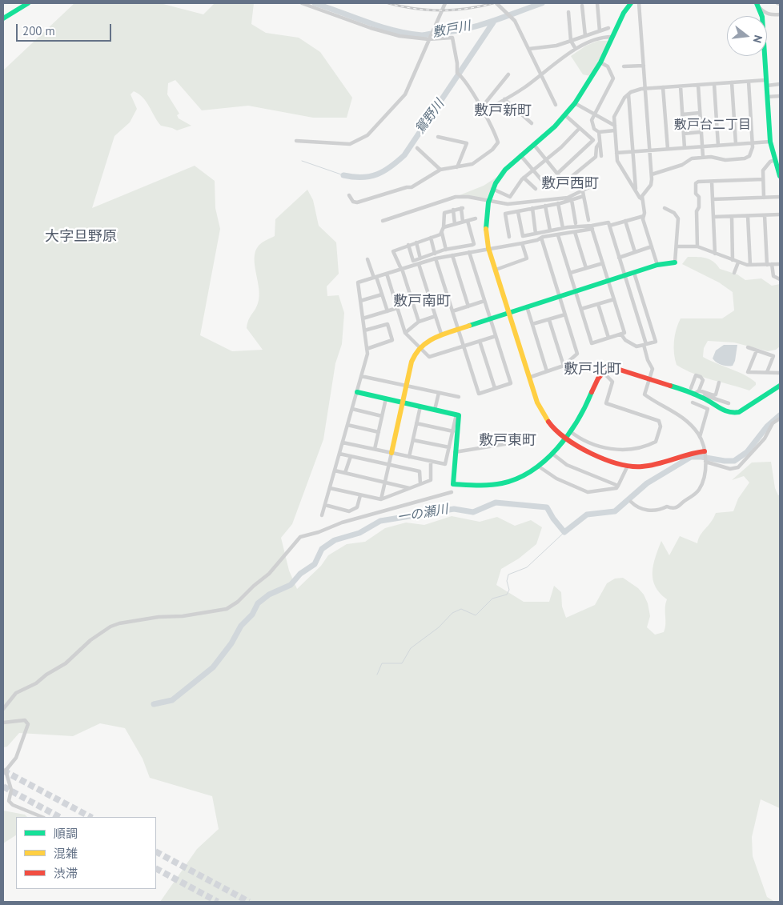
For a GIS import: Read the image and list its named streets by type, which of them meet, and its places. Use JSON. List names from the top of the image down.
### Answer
{
  "districts": [
    "敷戸新町",
    "敷戸台二丁目",
    "敷戸西町",
    "大字旦野原",
    "敷戸南町",
    "敷戸北町",
    "敷戸東町"
  ],
  "water": ["敷戸川", "鴛野川", "一の瀬川"],
  "legend": ["順調", "混雑", "渋滞"],
  "scale_bar": "200 m",
  "north": "right"
}
